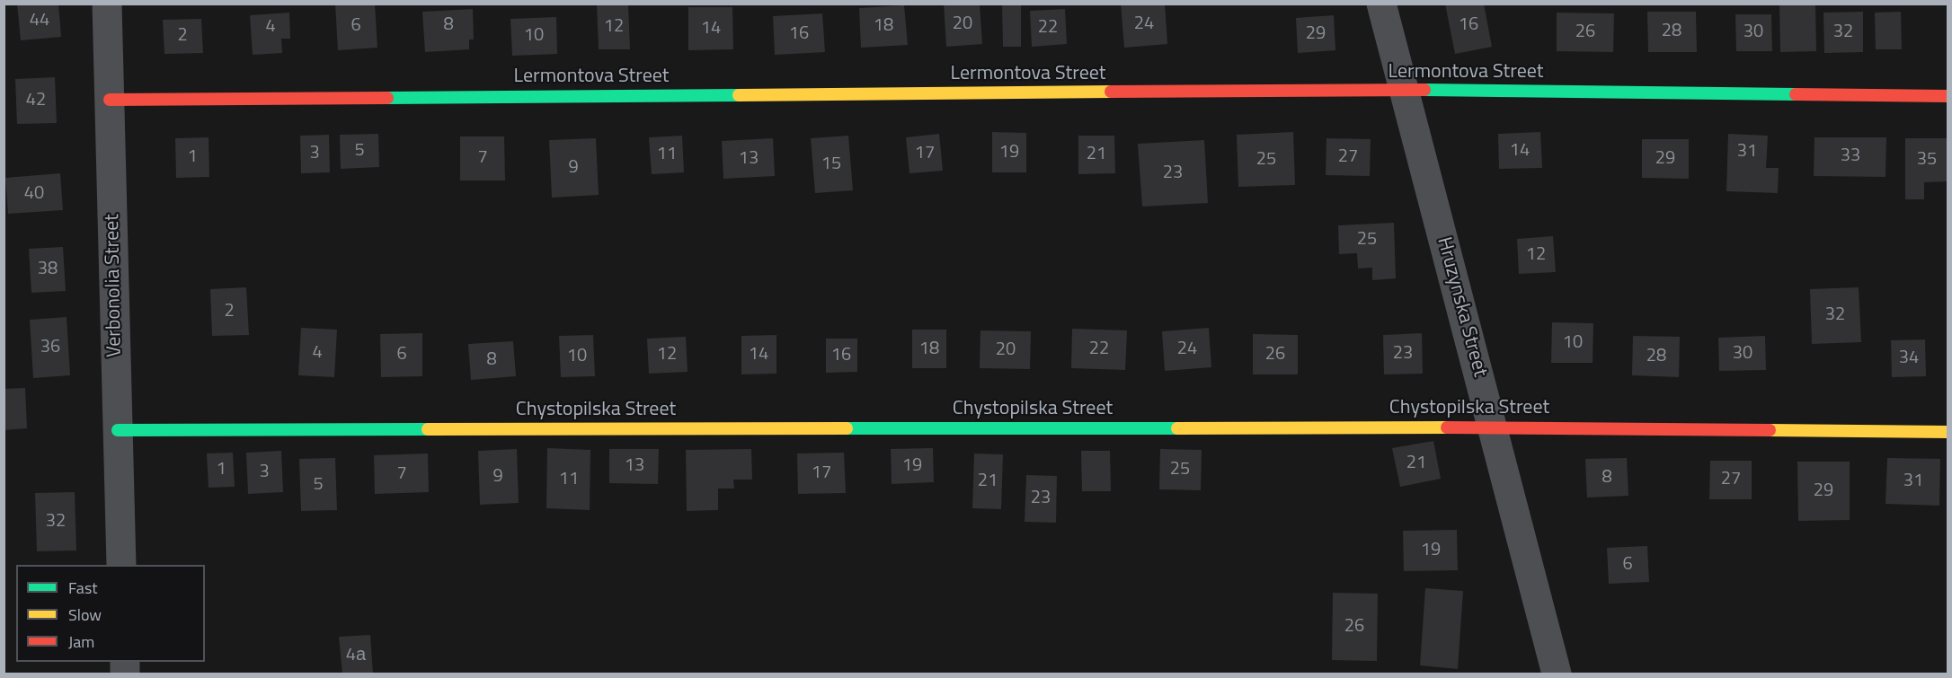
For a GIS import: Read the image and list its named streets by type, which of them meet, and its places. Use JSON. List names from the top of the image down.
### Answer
{
  "streets": {
    "street": [
      "Lermontova Street",
      "Verbonolia Street",
      "Hruzynska Street",
      "Chystopilska Street"
    ]
  },
  "crossings": [
    ["Lermontova Street", "Verbonolia Street"],
    ["Lermontova Street", "Hruzynska Street"],
    ["Verbonolia Street", "Chystopilska Street"],
    ["Hruzynska Street", "Chystopilska Street"]
  ],
  "house_numbers": [
    "44",
    "20",
    "24",
    "8",
    "16",
    "6",
    "18",
    "4",
    "12",
    "22",
    "14",
    "28",
    "26",
    "30",
    "32",
    "16",
    "29",
    "2",
    "10",
    "42",
    "5",
    "14",
    "31",
    "19",
    "3",
    "17",
    "11",
    "21",
    "33",
    "1",
    "27",
    "7",
    "13",
    "29",
    "25",
    "35",
    "15",
    "9",
    "23",
    "40",
    "25",
    "12",
    "38",
    "2",
    "32",
    "10",
    "36",
    "18",
    "22",
    "24",
    "20",
    "4",
    "23",
    "30",
    "6",
    "12",
    "14",
    "26",
    "16",
    "10",
    "28",
    "34",
    "8",
    "21",
    "13",
    "19",
    "1",
    "25",
    "3",
    "17",
    "7",
    "9",
    "8",
    "11",
    "27",
    "21",
    "31",
    "5",
    "29",
    "23",
    "32",
    "19",
    "6",
    "26",
    "4а"
  ],
  "legend": ["Fast", "Slow", "Jam"]
}
